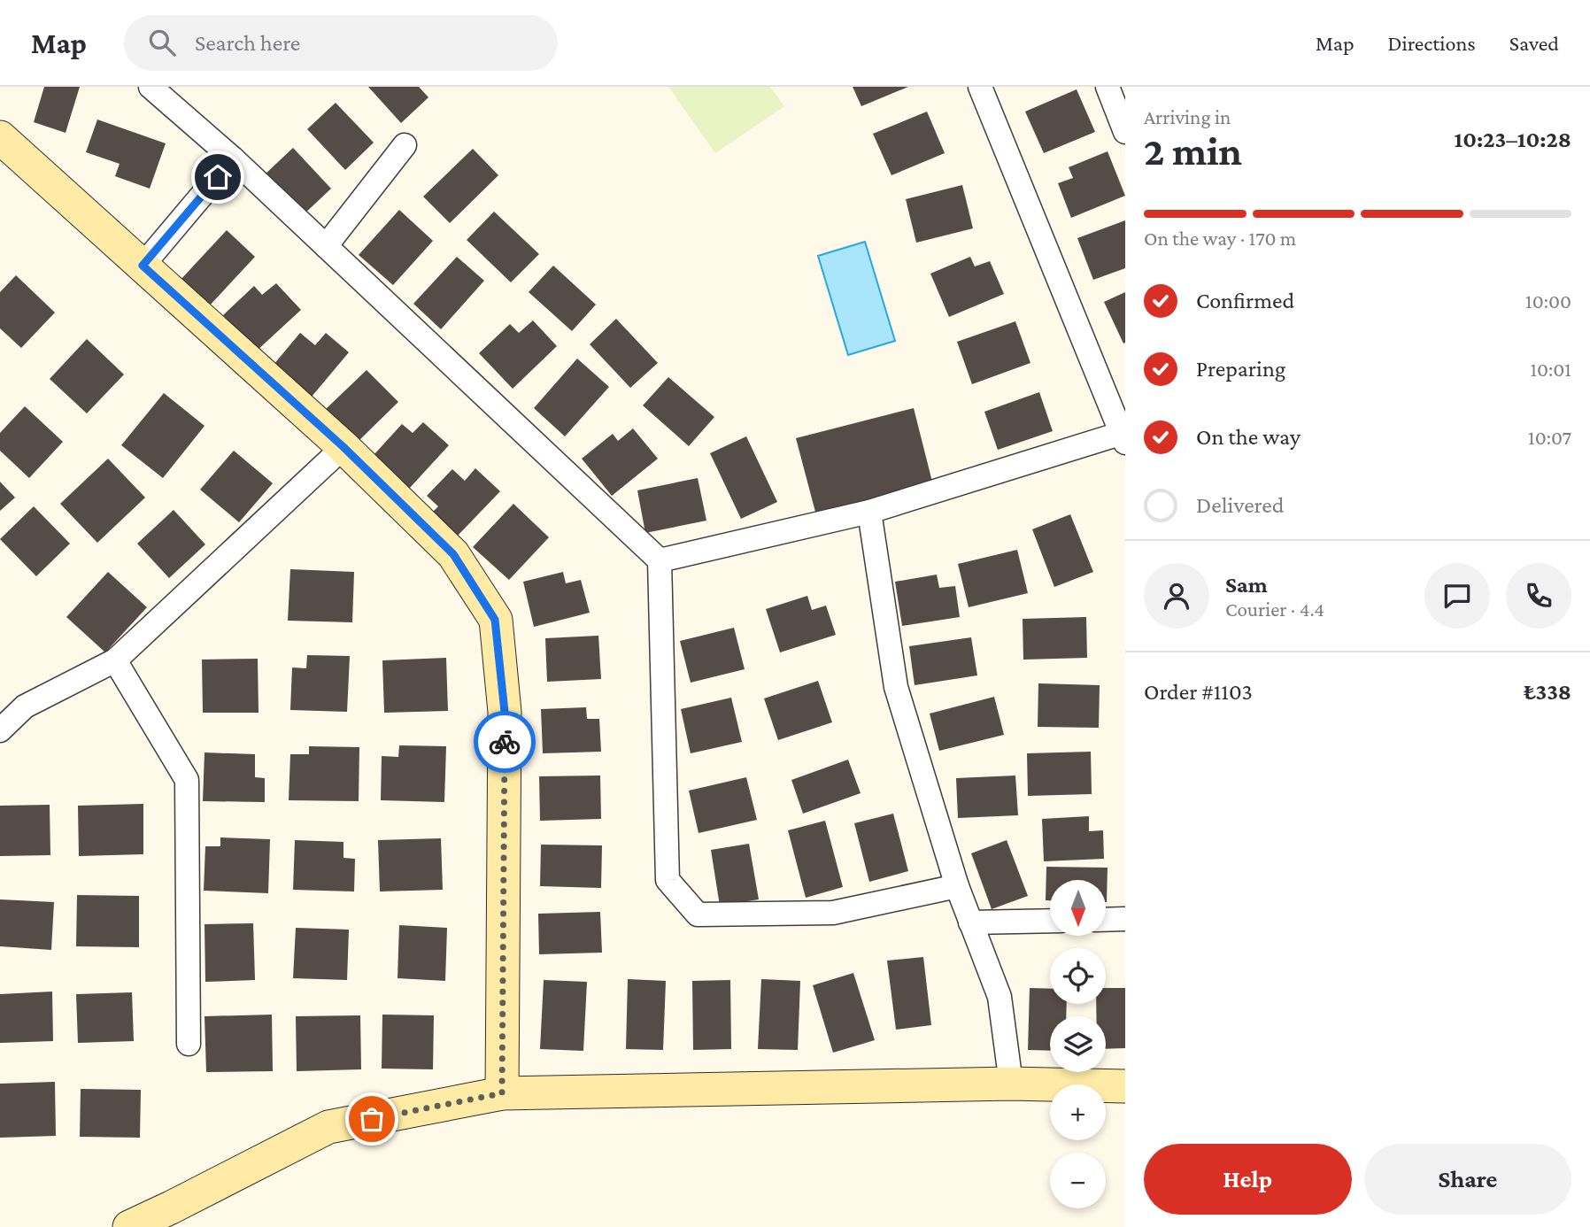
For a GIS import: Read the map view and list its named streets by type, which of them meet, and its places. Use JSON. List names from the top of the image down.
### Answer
{
  "north": "bottom",
  "page": {
    "header": "Map",
    "search": "Search here",
    "nav": ["Map", "Directions", "Saved"],
    "heading": ["2 min", "Arriving in", "10:23–10:28"],
    "panel": [
      "Sam",
      "Courier · 4.4",
      "Order #1103",
      "₺338"
    ],
    "bar": "On the way · 170 m",
    "list": [
      ["Confirmed", "10:00"],
      ["Preparing", "10:01"],
      ["On the way", "10:07"],
      "Delivered"
    ],
    "map_buttons": ["+", "−"],
    "buttons": ["Help", "Share"]
  }
}
